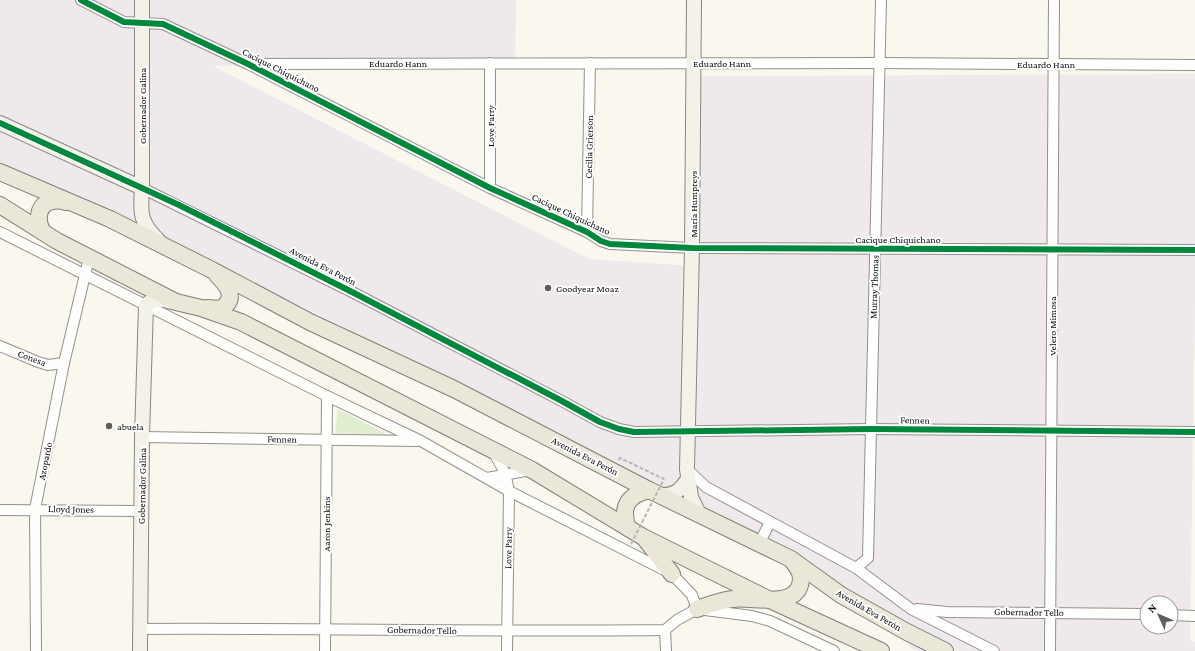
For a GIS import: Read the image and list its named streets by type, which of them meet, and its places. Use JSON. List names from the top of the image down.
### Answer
{
  "streets": {
    "main road": ["Avenida Eva Perón"],
    "street": [
      "Eduardo Hann",
      "Cacique Chiquichano",
      "Gobernador Galina",
      "Love Parry",
      "Cecilia Grierson",
      "María Humpreys",
      "Murray Thomas",
      "Velero Mimosa",
      "Conesa",
      "Fennen",
      "Azopardo",
      "Lloyd Jones",
      "Aaron Jenkins",
      "Gobernador Tello"
    ]
  },
  "crossings": [
    ["Eduardo Hann", "Cacique Chiquichano"],
    ["Eduardo Hann", "Love Parry"],
    ["Eduardo Hann", "Cecilia Grierson"],
    ["Eduardo Hann", "María Humpreys"],
    ["Eduardo Hann", "Murray Thomas"],
    ["Eduardo Hann", "Velero Mimosa"],
    ["Cacique Chiquichano", "Gobernador Galina"],
    ["Cacique Chiquichano", "Love Parry"],
    ["Cacique Chiquichano", "Cecilia Grierson"],
    ["Cacique Chiquichano", "María Humpreys"],
    ["Cacique Chiquichano", "Murray Thomas"],
    ["Cacique Chiquichano", "Velero Mimosa"],
    ["Gobernador Galina", "Avenida Eva Perón"],
    ["Gobernador Galina", "Fennen"],
    ["Gobernador Galina", "Lloyd Jones"],
    ["Gobernador Galina", "Gobernador Tello"],
    ["Love Parry", "Gobernador Tello"],
    ["María Humpreys", "Avenida Eva Perón"],
    ["María Humpreys", "Fennen"],
    ["Avenida Eva Perón", "Fennen"],
    ["Murray Thomas", "Fennen"],
    ["Velero Mimosa", "Fennen"],
    ["Velero Mimosa", "Gobernador Tello"],
    ["Conesa", "Azopardo"],
    ["Fennen", "Aaron Jenkins"],
    ["Azopardo", "Lloyd Jones"],
    ["Aaron Jenkins", "Gobernador Tello"]
  ],
  "places": ["Goodyear Moaz", "abuela"],
  "north": "top left"
}
